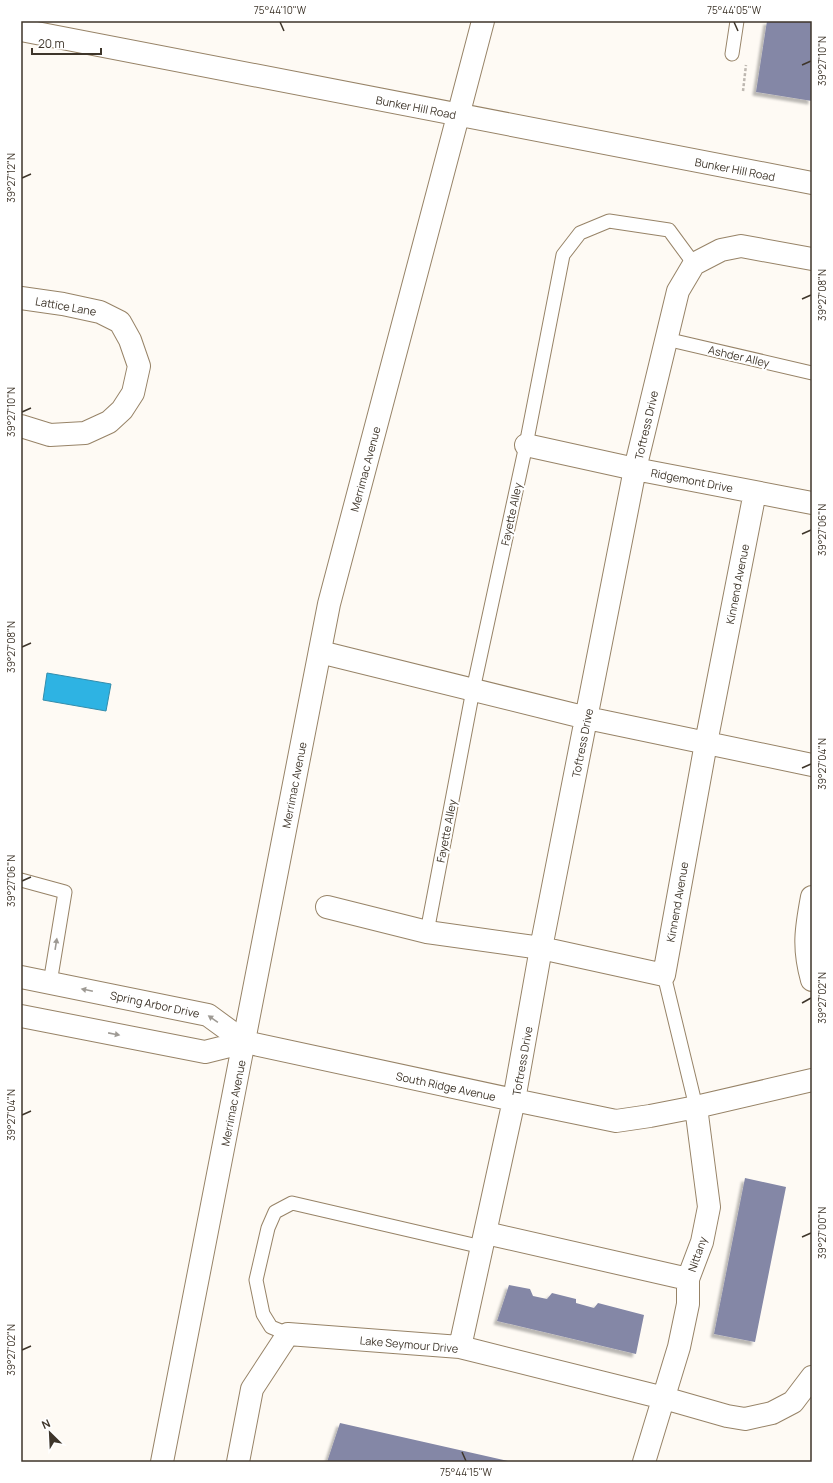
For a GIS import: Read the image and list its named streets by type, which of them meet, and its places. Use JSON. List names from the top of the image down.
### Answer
{
  "streets": {
    "street": [
      "Bunker Hill Road",
      "Lattice Lane",
      "Toftress Drive",
      "Merrimac Avenue",
      "Ridgemont Drive",
      "Kinnend Avenue",
      "Spring Arbor Drive",
      "South Ridge Avenue",
      "Nittany",
      "Lake Seymour Drive"
    ],
    "lane": ["Ashder Alley", "Fayette Alley"]
  },
  "crossings": [
    ["Bunker Hill Road", "Merrimac Avenue"],
    ["Ashder Alley", "Toftress Drive"],
    ["Toftress Drive", "Ridgemont Drive"],
    ["Toftress Drive", "Fayette Alley"],
    ["Toftress Drive", "South Ridge Avenue"],
    ["Toftress Drive", "Lake Seymour Drive"],
    ["Merrimac Avenue", "Spring Arbor Drive"],
    ["Merrimac Avenue", "South Ridge Avenue"],
    ["Ridgemont Drive", "Fayette Alley"],
    ["Ridgemont Drive", "Kinnend Avenue"],
    ["Spring Arbor Drive", "South Ridge Avenue"],
    ["South Ridge Avenue", "Nittany"],
    ["Nittany", "Lake Seymour Drive"]
  ],
  "scale_bar": "20 m",
  "north": "top left",
  "coordinates": [
    "75°44'10\"W",
    "75°44'05\"W",
    "39°27'10\"N",
    "39°27'12\"N",
    "39°27'08\"N",
    "39°27'06\"N",
    "39°27'04\"N",
    "39°27'02\"N",
    "39°27'00\"N",
    "75°44'15\"W"
  ]
}
